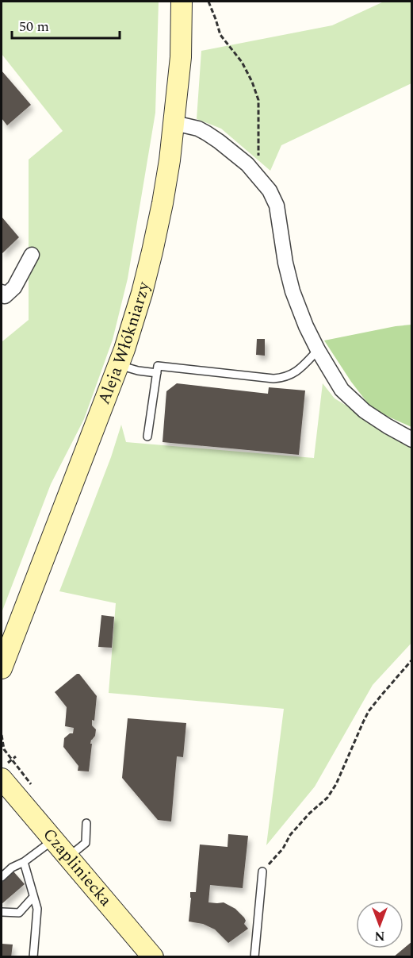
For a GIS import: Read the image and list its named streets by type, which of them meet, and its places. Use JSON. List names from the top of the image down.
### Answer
{
  "streets": {
    "main road": ["Aleja Włókniarzy", "Czapliniecka"]
  },
  "scale_bar": "50 m",
  "north": "bottom"
}
